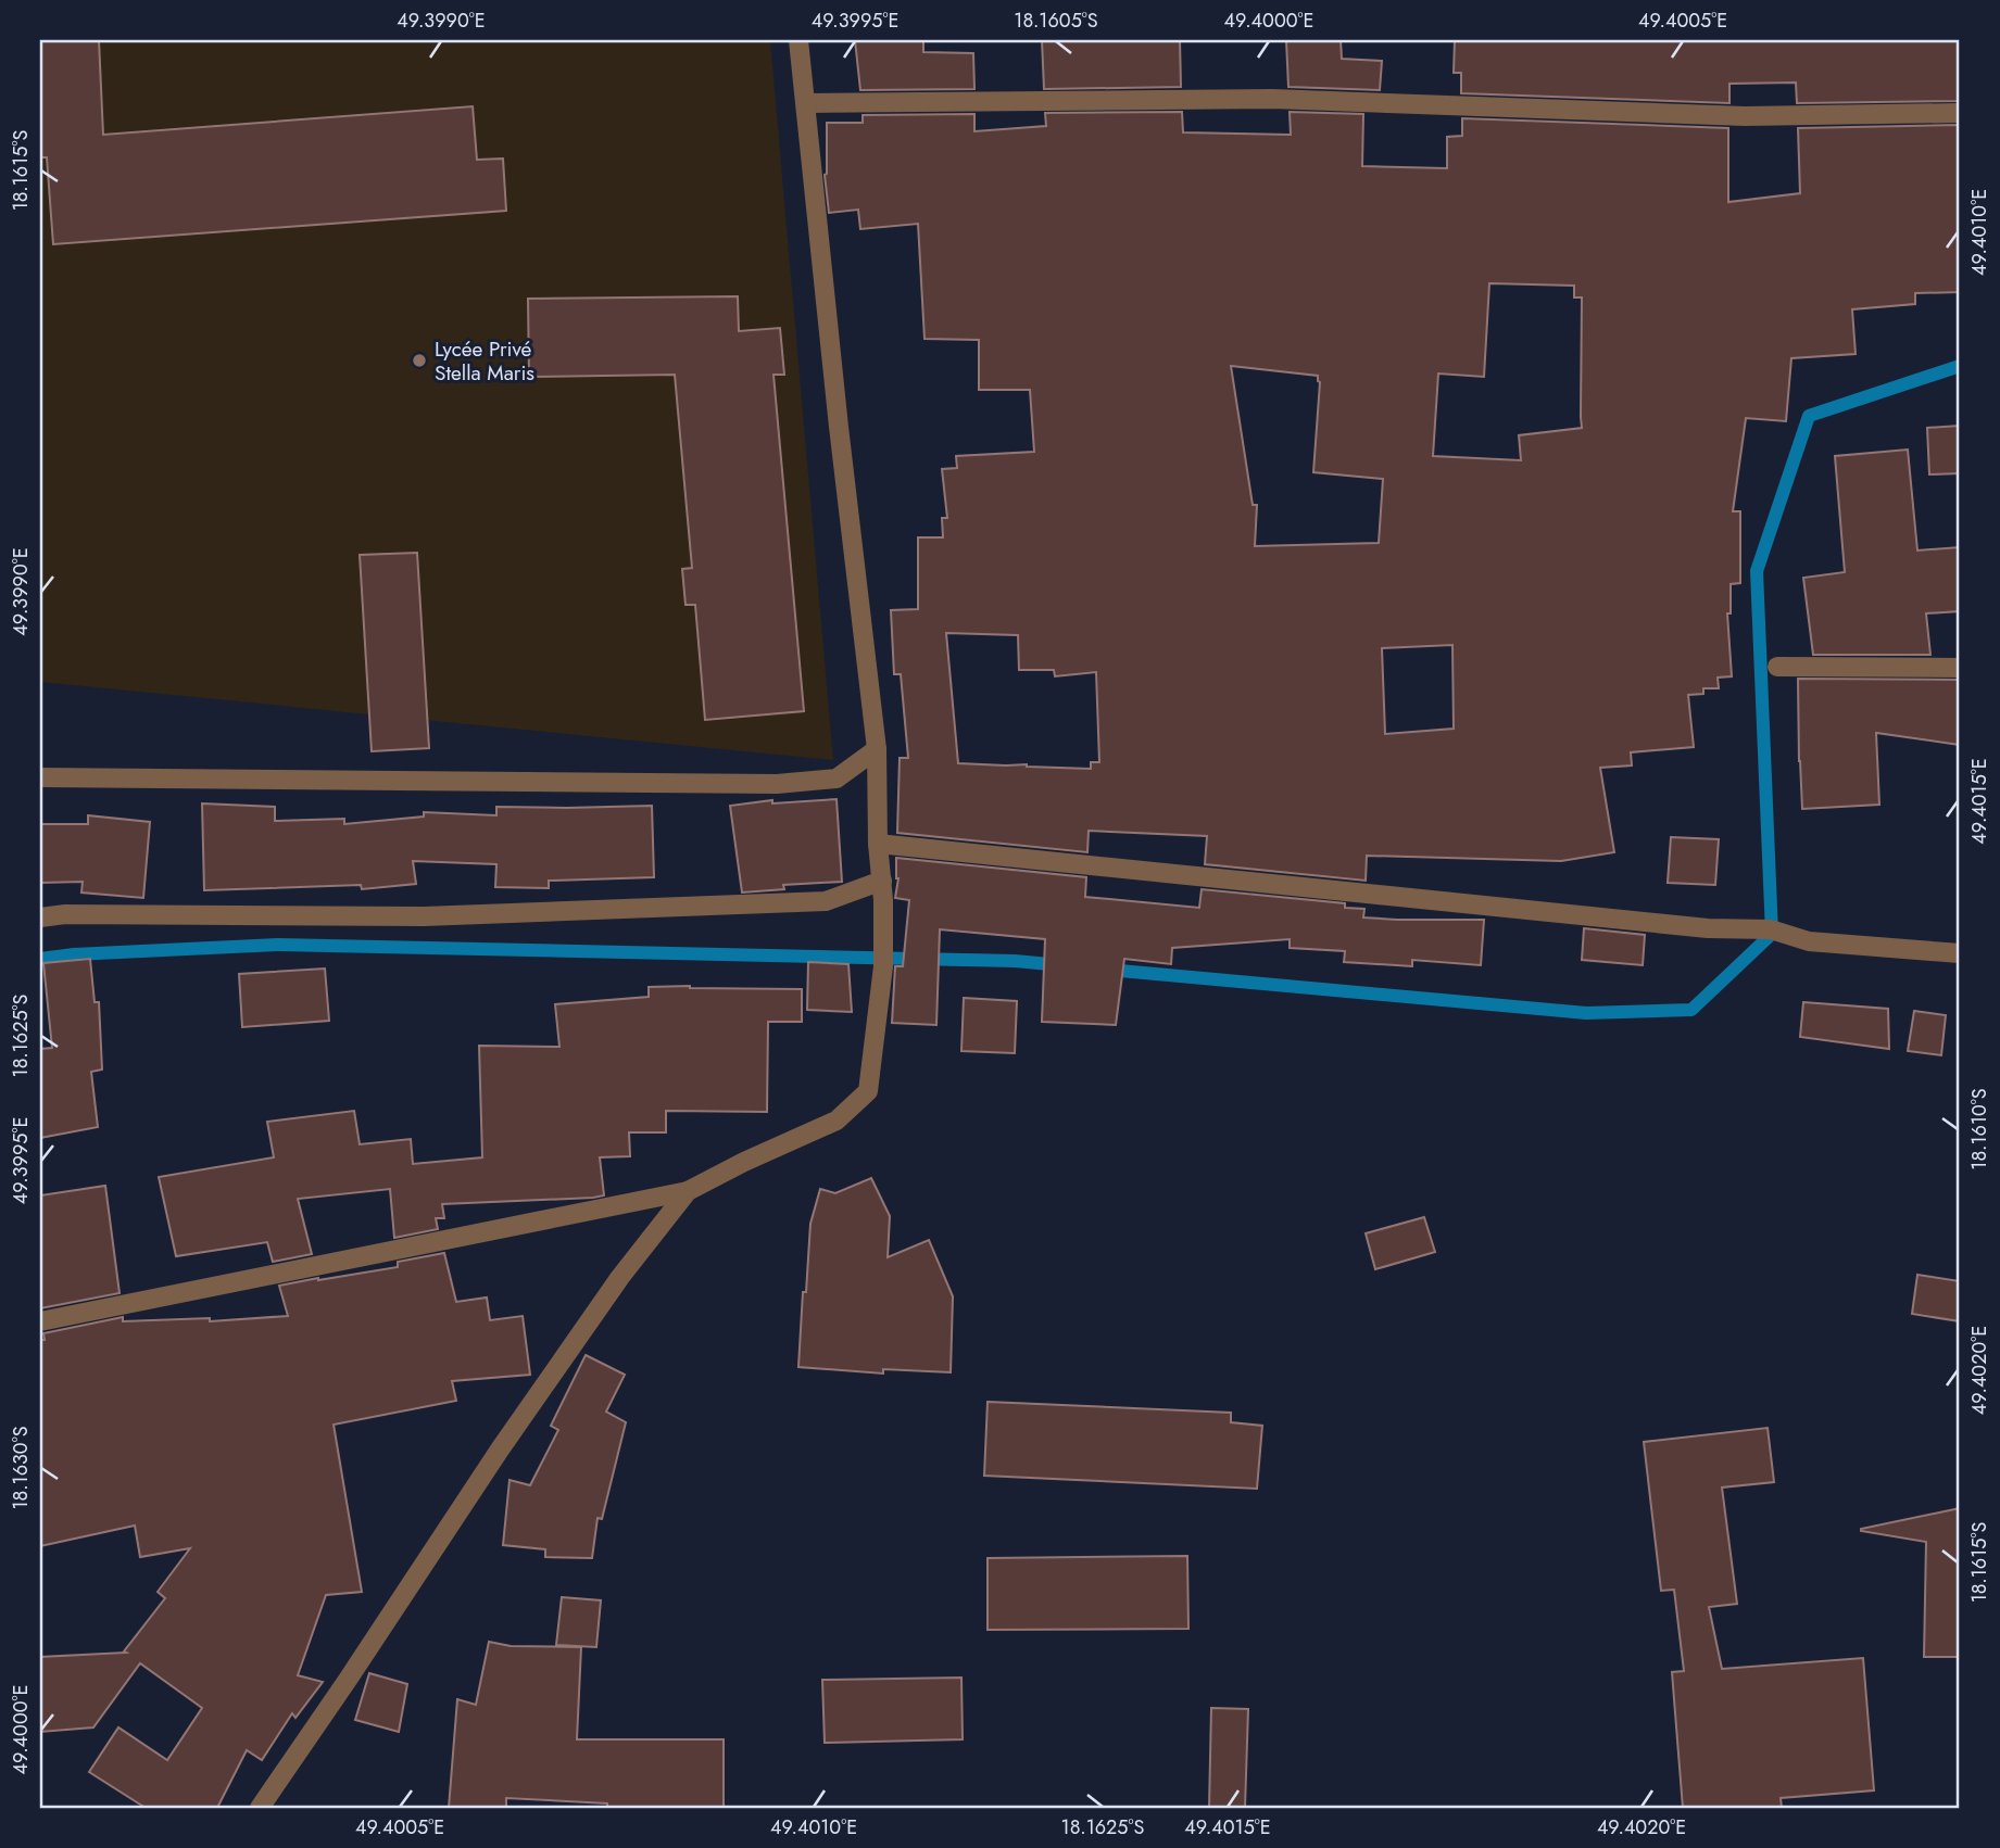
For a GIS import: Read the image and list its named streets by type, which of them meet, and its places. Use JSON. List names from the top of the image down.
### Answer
{
  "places": ["Lycée Privé Stella Maris"],
  "coordinates": [
    "49.3990°E",
    "49.3995°E",
    "18.1605°S",
    "49.4000°E",
    "49.4005°E",
    "18.1615°S",
    "49.4010°E",
    "49.4015°E",
    "18.1625°S",
    "18.1610°S",
    "49.4020°E",
    "18.1630°S"
  ]
}
